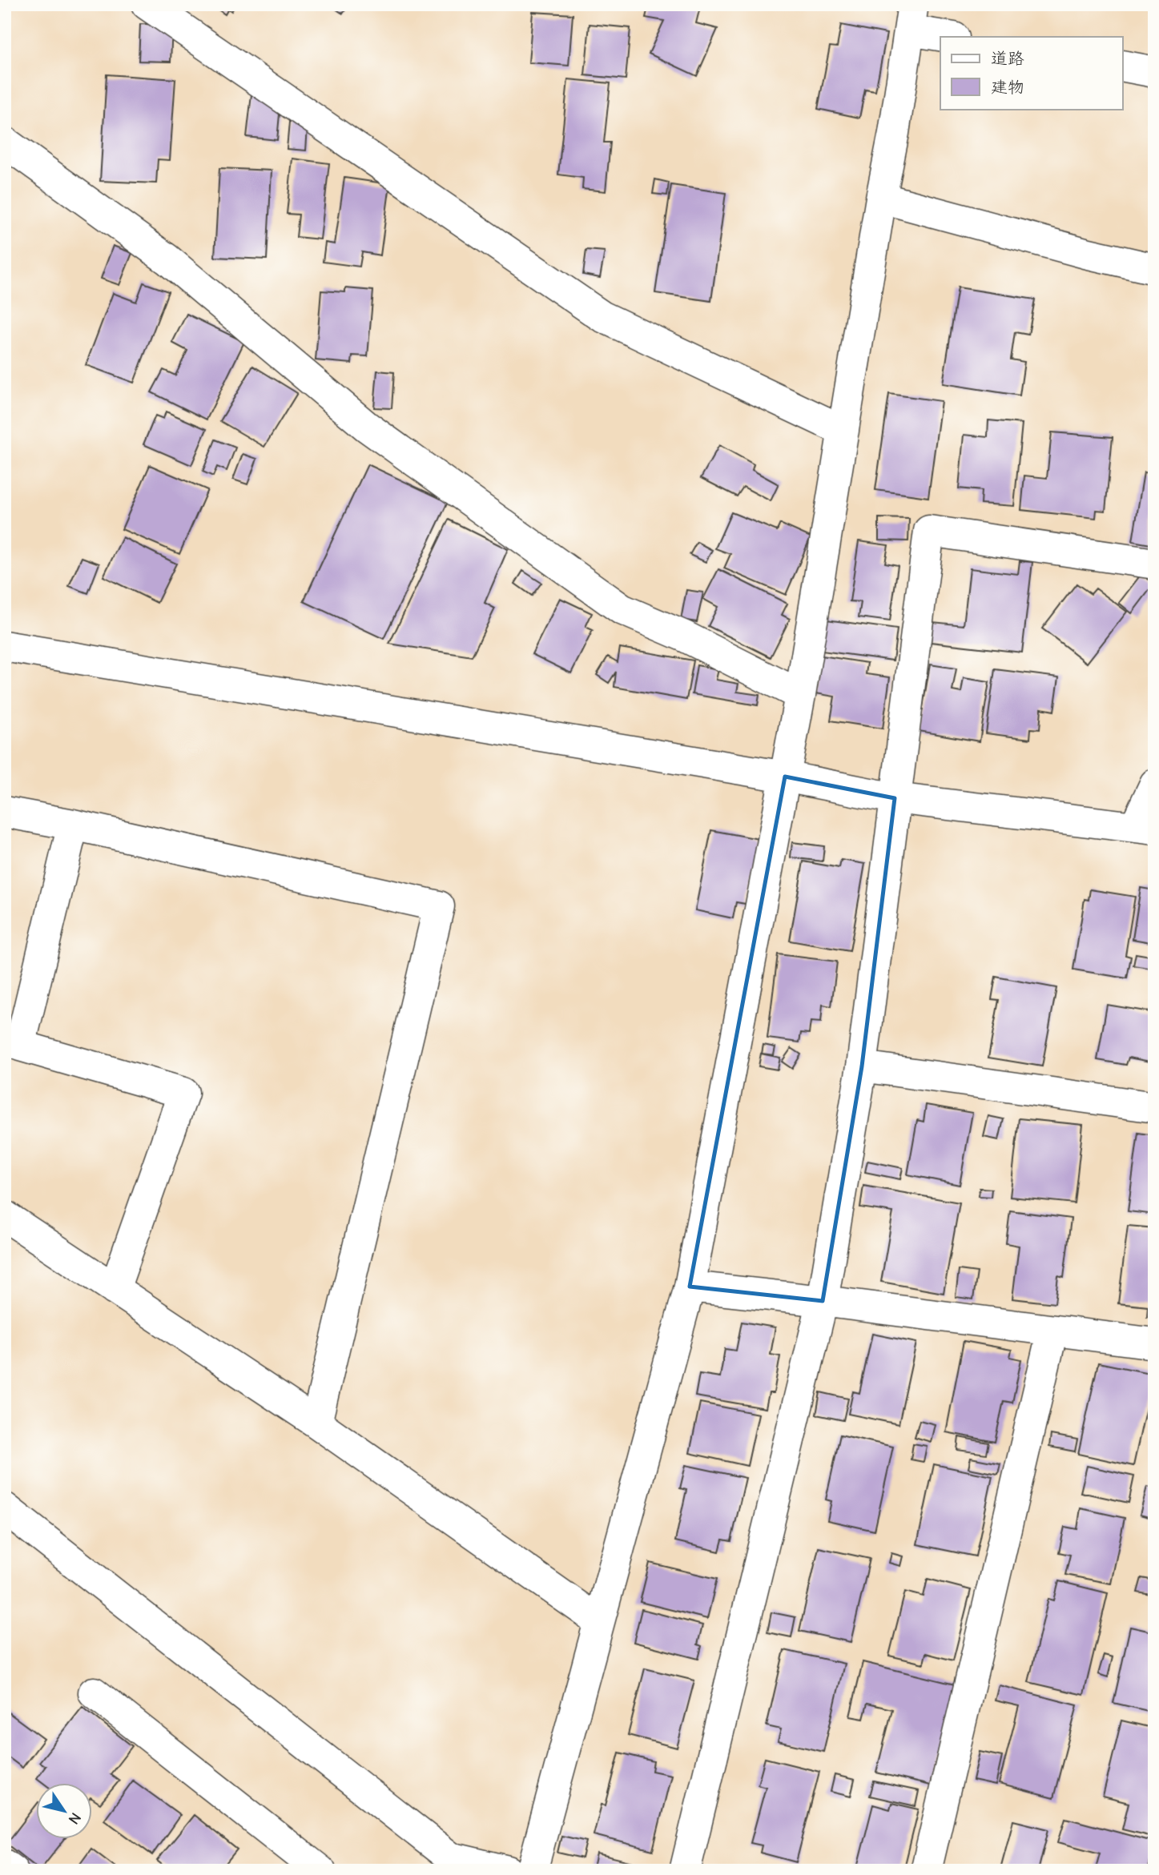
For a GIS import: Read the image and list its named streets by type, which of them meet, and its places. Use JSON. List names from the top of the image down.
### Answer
{
  "legend": ["道路", "建物"],
  "north": "bottom right"
}
